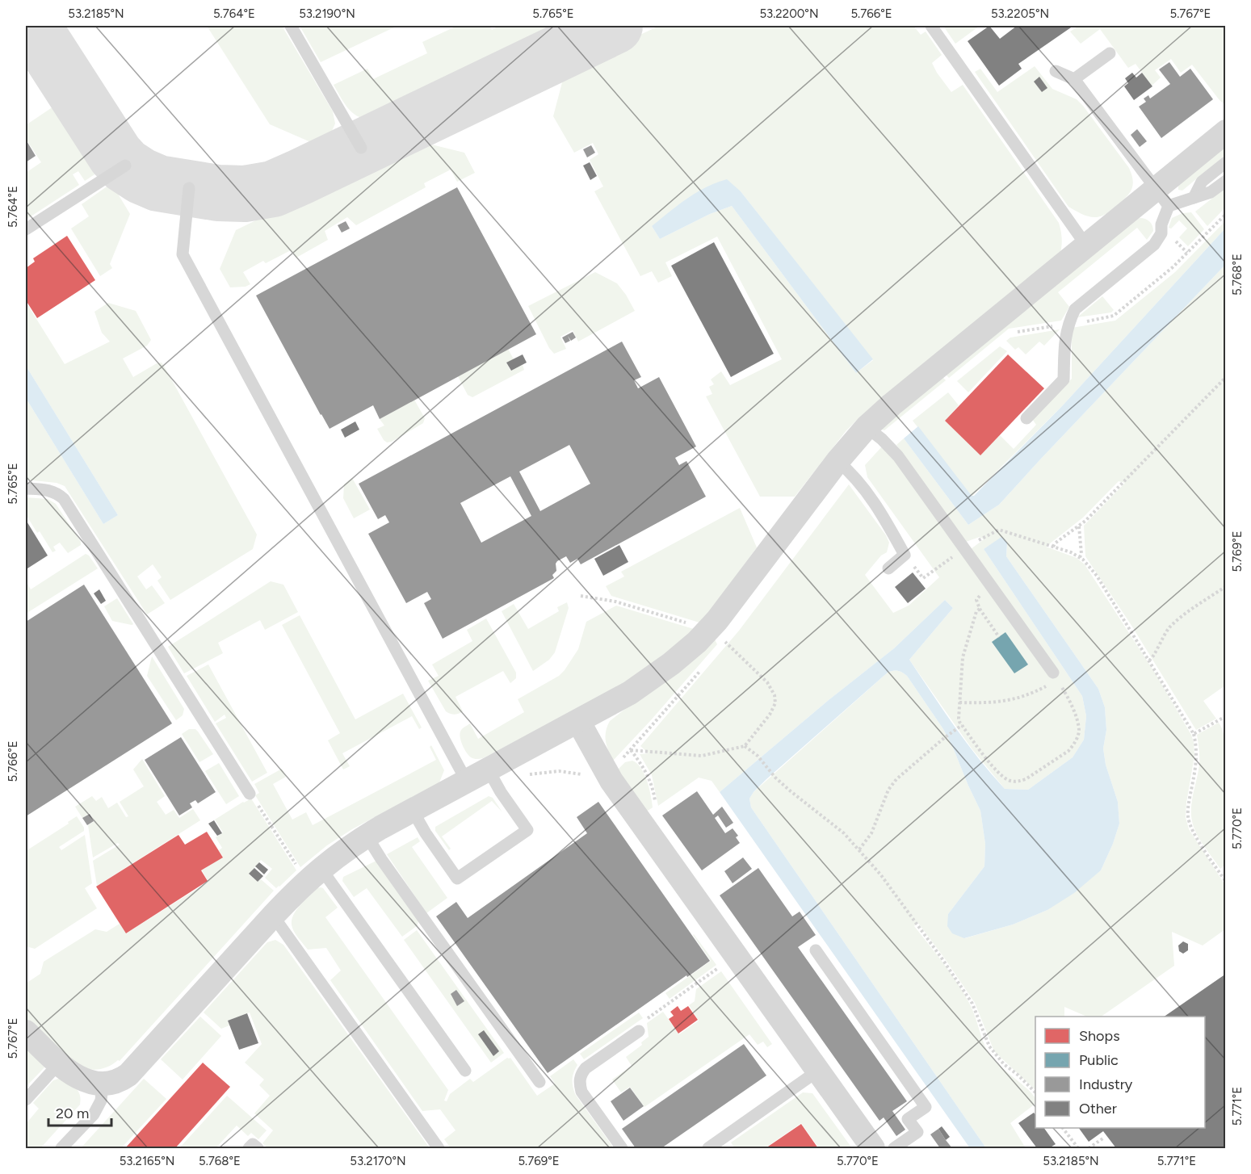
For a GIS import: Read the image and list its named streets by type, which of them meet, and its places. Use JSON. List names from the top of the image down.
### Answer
{
  "legend": [
    "Shops",
    "Public",
    "Industry",
    "Other"
  ],
  "scale_bar": "20 m",
  "coordinates": [
    "53.2185°N",
    "5.764°E",
    "53.2190°N",
    "5.765°E",
    "53.2200°N",
    "5.766°E",
    "53.2205°N",
    "5.767°E",
    "5.768°E",
    "5.769°E",
    "5.770°E",
    "5.771°E",
    "53.2165°N",
    "53.2170°N"
  ]
}
